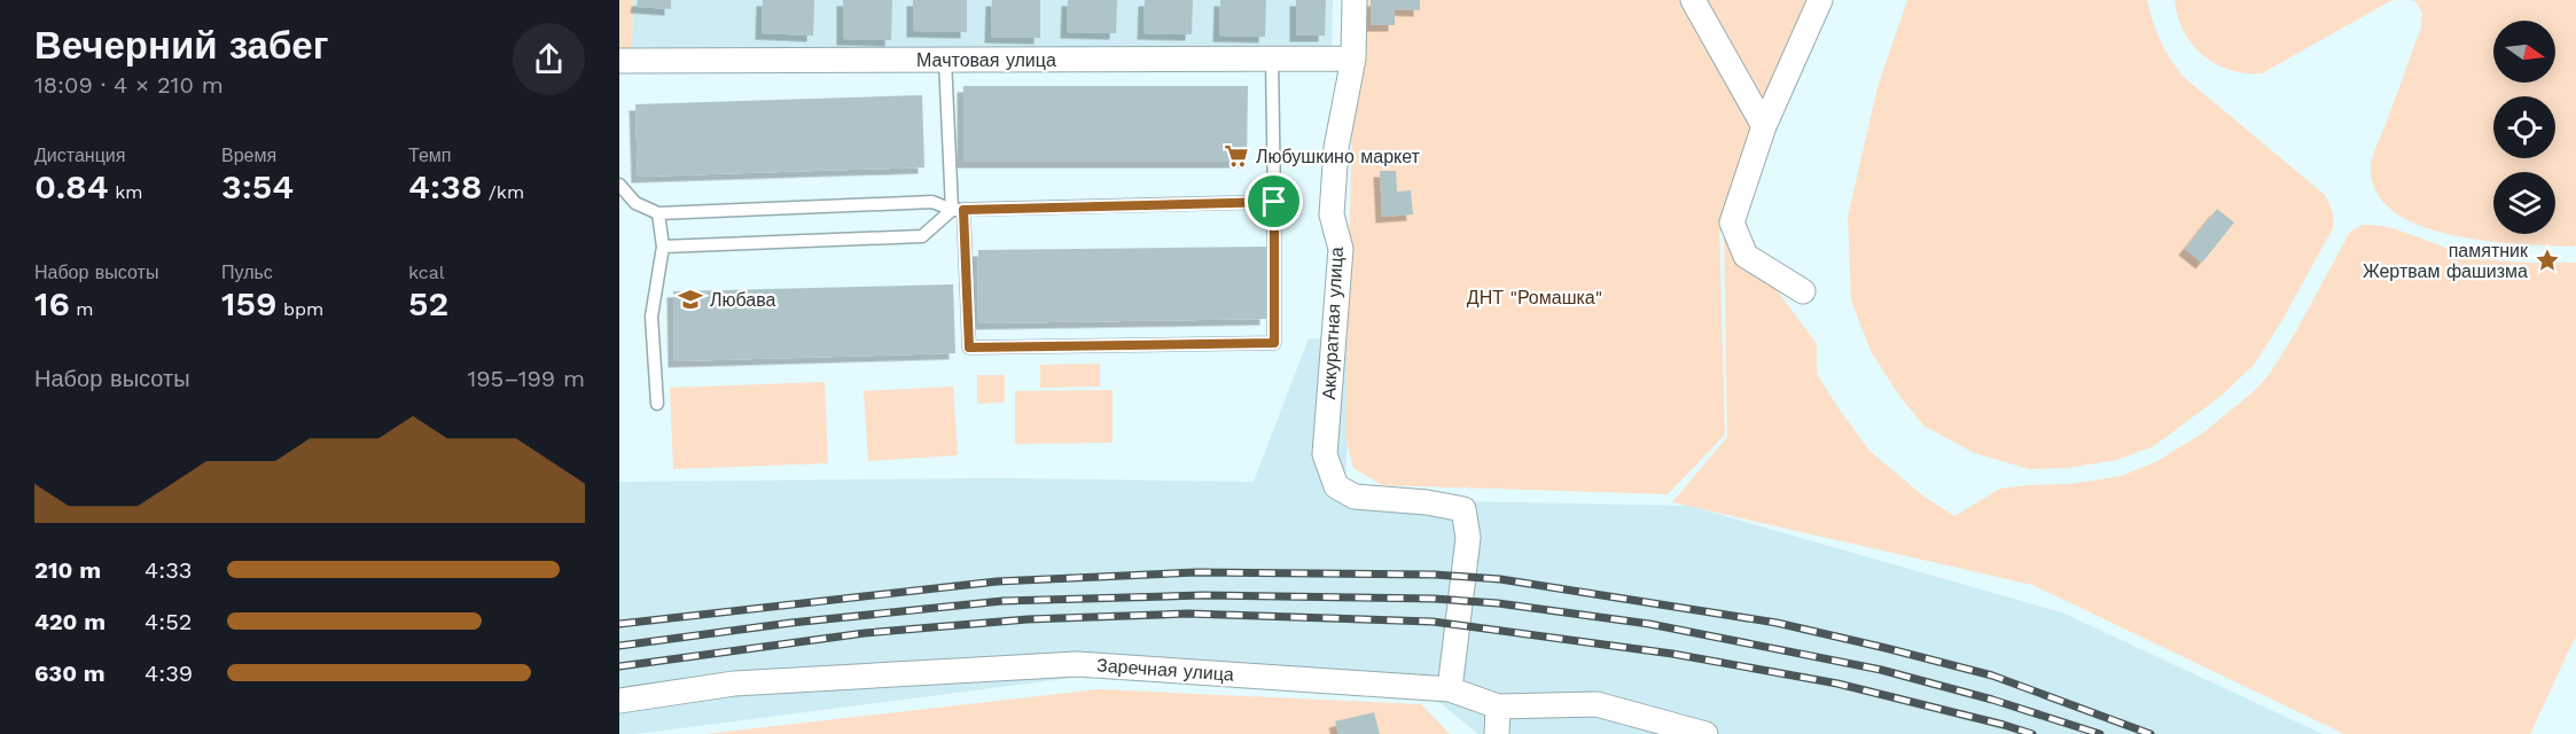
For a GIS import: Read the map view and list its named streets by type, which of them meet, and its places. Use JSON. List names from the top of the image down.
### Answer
{
  "streets": {
    "street": ["Мачтовая улица", "Аккуратная улица", "Заречная улица"]
  },
  "crossings": [
    ["Мачтовая улица", "Аккуратная улица"],
    ["Аккуратная улица", "Заречная улица"]
  ],
  "parks": ["ДНТ \"Ромашка\""],
  "places": {
    "supermarket": ["Любушкино маркет"],
    "place": ["памятник Жертвам фашизма"],
    "school or university": ["Любава"]
  },
  "north": "right",
  "page": {
    "heading": ["Вечерний забег", "18:09 · 4 × 210 m"],
    "stats": [
      ["Дистанция", "0.84 km"],
      ["Время", "3:54"],
      ["Темп", "4:38 /km"],
      ["Набор высоты", "16 m"],
      ["Пульс", "159 bpm"],
      ["kcal", "52"]
    ],
    "chart": ["Набор высоты", "195–199 m"],
    "list": [
      {
        "name": "210 m",
        "note": "4:33"
      },
      {
        "name": "420 m",
        "note": "4:52"
      },
      {
        "name": "630 m",
        "note": "4:39"
      }
    ]
  }
}
